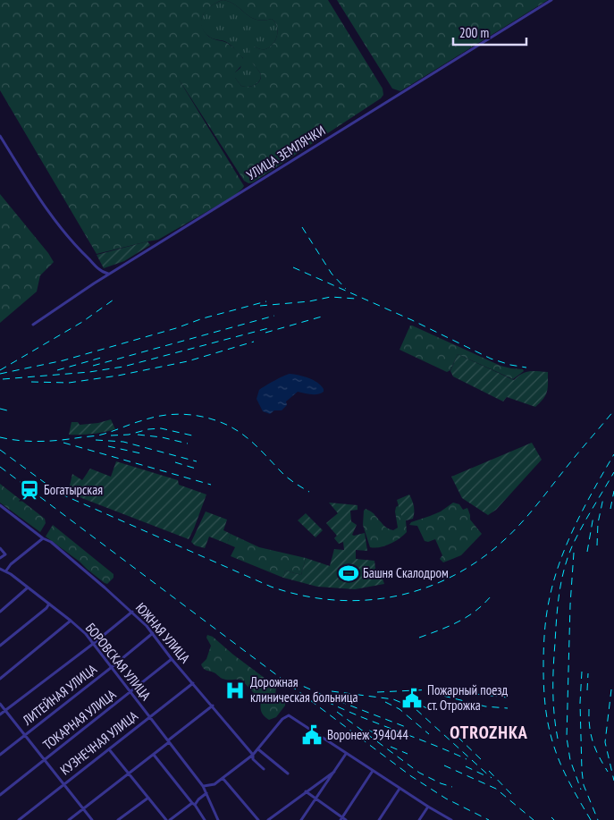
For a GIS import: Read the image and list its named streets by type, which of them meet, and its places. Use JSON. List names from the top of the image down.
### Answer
{
  "streets": {
    "street": [
      "УЛИЦА ЗЕМЛЯЧКИ",
      "ЮЖНАЯ УЛИЦА",
      "БОРОВСКАЯ УЛИЦА",
      "ЛИТЕЙНАЯ УЛИЦА",
      "ТОКАРНАЯ УЛИЦА",
      "КУЗНЕЧНАЯ УЛИЦА"
    ]
  },
  "crossings": [
    ["ЮЖНАЯ УЛИЦА", "ЛИТЕЙНАЯ УЛИЦА"],
    ["ЮЖНАЯ УЛИЦА", "ТОКАРНАЯ УЛИЦА"],
    ["ЮЖНАЯ УЛИЦА", "КУЗНЕЧНАЯ УЛИЦА"],
    ["БОРОВСКАЯ УЛИЦА", "ЛИТЕЙНАЯ УЛИЦА"],
    ["БОРОВСКАЯ УЛИЦА", "ТОКАРНАЯ УЛИЦА"],
    ["БОРОВСКАЯ УЛИЦА", "КУЗНЕЧНАЯ УЛИЦА"]
  ],
  "districts": ["OTROZHKA"],
  "places": {
    "station": ["Богатырская"],
    "sports": ["Башня Скалодром"],
    "hospital": ["Дорожная клиническая больница"],
    "public building": ["Пожарный поезд ст. Отрожка", "Воронеж 394044"]
  },
  "scale_bar": "200 m"
}
